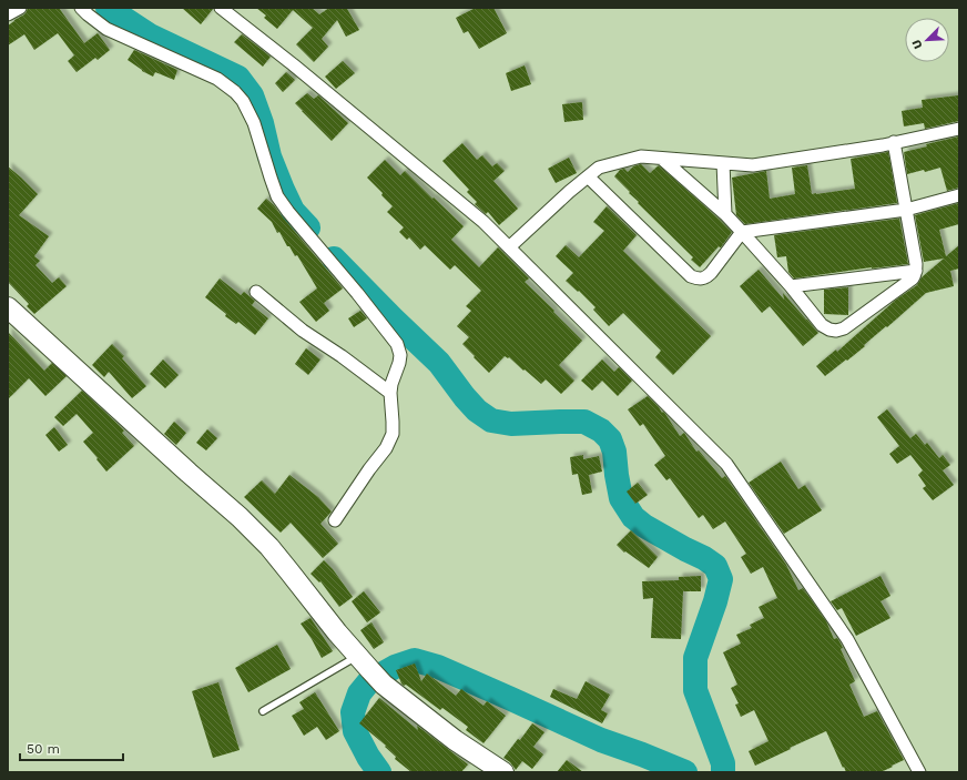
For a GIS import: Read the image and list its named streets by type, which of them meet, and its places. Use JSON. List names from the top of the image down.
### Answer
{
  "scale_bar": "50 m",
  "north": "bottom left"
}
